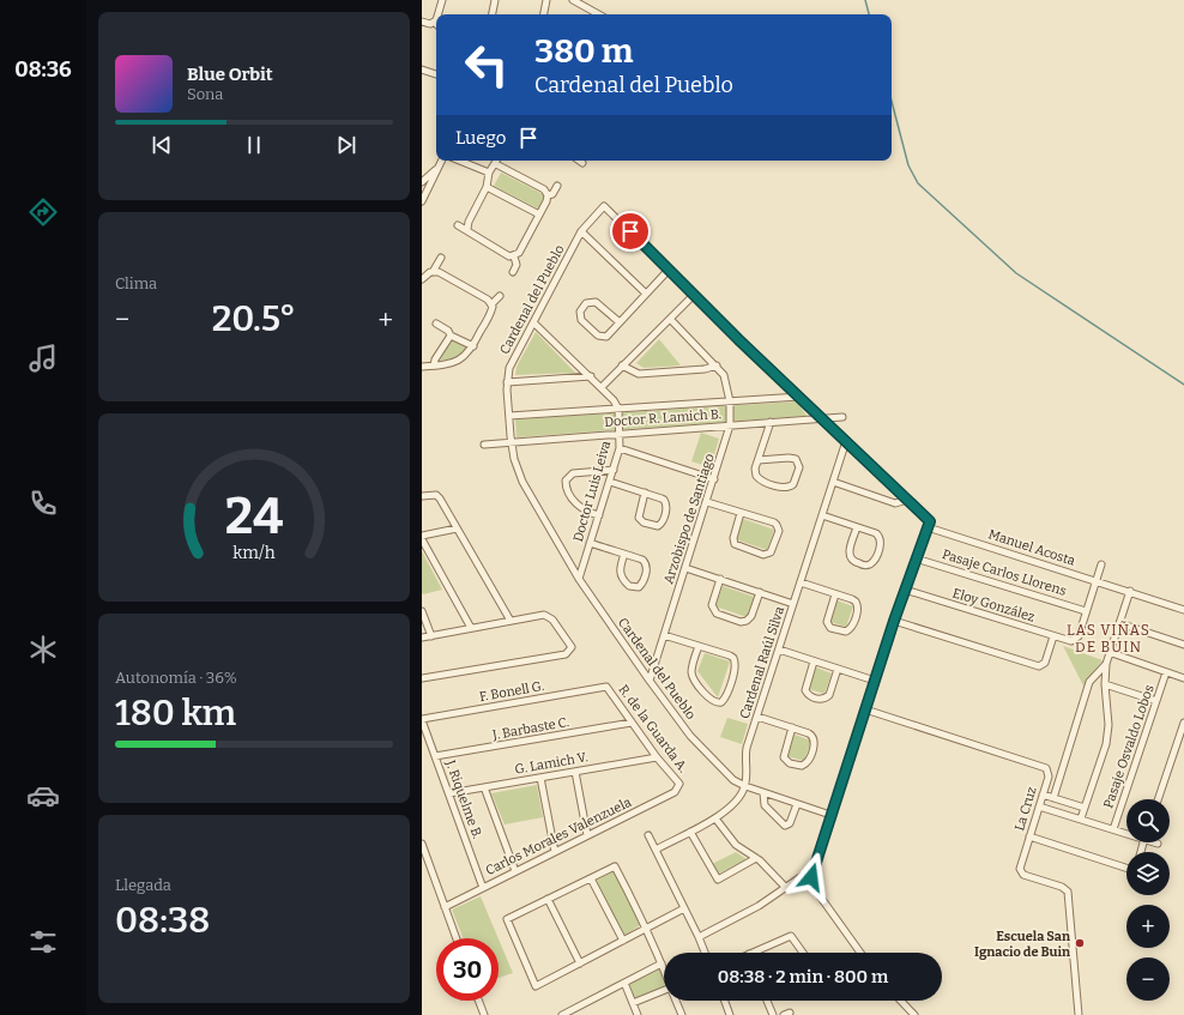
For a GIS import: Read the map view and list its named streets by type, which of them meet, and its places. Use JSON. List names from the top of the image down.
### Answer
{
  "streets": {
    "street": [
      "Cardenal del Pueblo",
      "Doctor R. Lamich B.",
      "Doctor Luis Leiva",
      "Arzobispo de Santiago",
      "Manuel Acosta",
      "Pasaje Carlos Llorens",
      "Eloy González",
      "Cardenal Raúl Silva",
      "F. Bonell G.",
      "J. Barbaste C.",
      "R. de la Guarda A.",
      "Pasaje Osvaldo Lobos",
      "G. Lamich V.",
      "J. Riquelme B.",
      "La Cruz",
      "Carlos Morales Valenzuela"
    ]
  },
  "crossings": [
    ["Cardenal del Pueblo", "Doctor R. Lamich B."],
    ["Cardenal del Pueblo", "Doctor Luis Leiva"],
    ["Cardenal del Pueblo", "Arzobispo de Santiago"],
    ["Cardenal del Pueblo", "Manuel Acosta"],
    ["Cardenal del Pueblo", "Cardenal Raúl Silva"],
    ["Doctor R. Lamich B.", "Doctor Luis Leiva"],
    ["Doctor R. Lamich B.", "Arzobispo de Santiago"],
    ["Pasaje Carlos Llorens", "Eloy González"],
    ["F. Bonell G.", "R. de la Guarda A."],
    ["F. Bonell G.", "J. Riquelme B."],
    ["J. Barbaste C.", "R. de la Guarda A."],
    ["J. Barbaste C.", "J. Riquelme B."],
    ["R. de la Guarda A.", "G. Lamich V."],
    ["R. de la Guarda A.", "Carlos Morales Valenzuela"],
    ["G. Lamich V.", "J. Riquelme B."],
    ["J. Riquelme B.", "Carlos Morales Valenzuela"]
  ],
  "districts": ["LAS VIÑAS DE BUIN"],
  "places": ["Escuela San Ignacio de Buin"],
  "page": {
    "tabs": "08:36",
    "turn": ["380 m", "Cardenal del Pueblo"],
    "song": ["Blue Orbit", "Sona"],
    "then": "Luego",
    "tile": [
      "Clima",
      ["Autonomía · 36%", "180 km"],
      ["Llegada", "08:38"]
    ],
    "heat": ["−", "20.5°", "+"],
    "map_buttons": ["+", "−"],
    "limit": "30",
    "trip": "08:38 · 2 min · 800 m",
    "gauge": ["24", "km/h"]
  }
}
